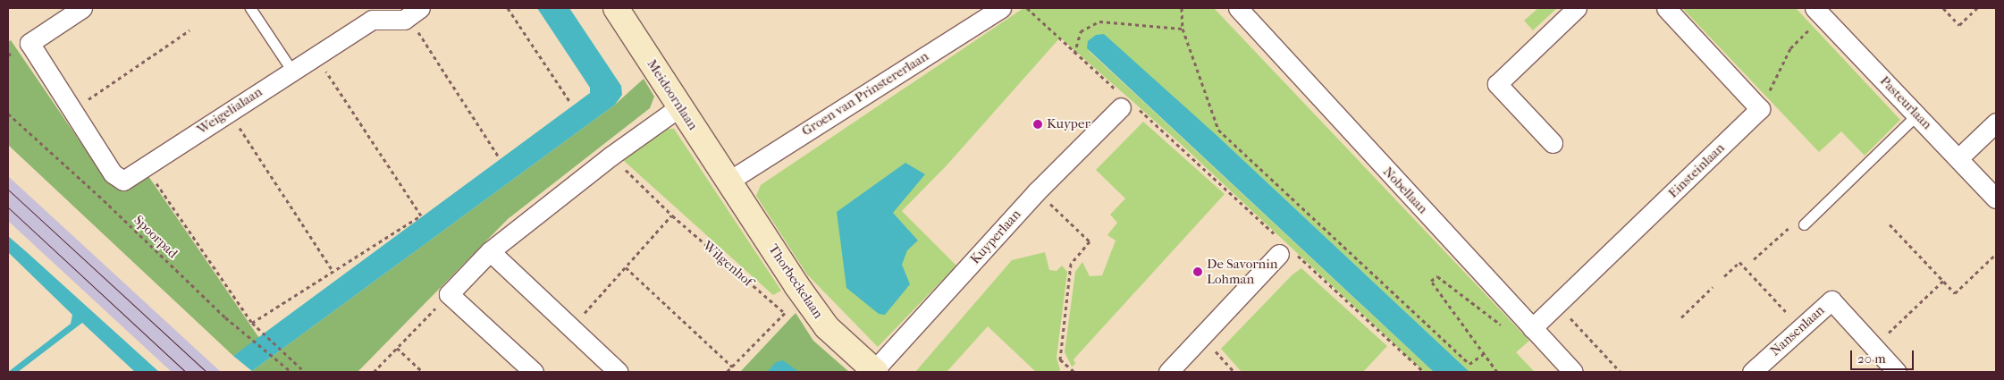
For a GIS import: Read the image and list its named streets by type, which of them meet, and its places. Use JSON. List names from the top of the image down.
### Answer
{
  "streets": {
    "street": [
      "Groen van Prinstererlaan",
      "Meidoornlaan",
      "Pasteurlaan",
      "Weigelialaan",
      "Einsteinlaan",
      "Nobellaan",
      "Kuyperlaan",
      "Thorbeckelaan",
      "Nansenlaan"
    ],
    "path": ["Spoorpad", "Wilgenhof"]
  },
  "crossings": [
    ["Groen van Prinstererlaan", "Meidoornlaan"],
    ["Groen van Prinstererlaan", "Thorbeckelaan"],
    ["Meidoornlaan", "Thorbeckelaan"],
    ["Einsteinlaan", "Nobellaan"],
    ["Kuyperlaan", "Thorbeckelaan"]
  ],
  "places": ["Kuyper", "De Savornin Lohman"],
  "scale_bar": "20 m"
}
